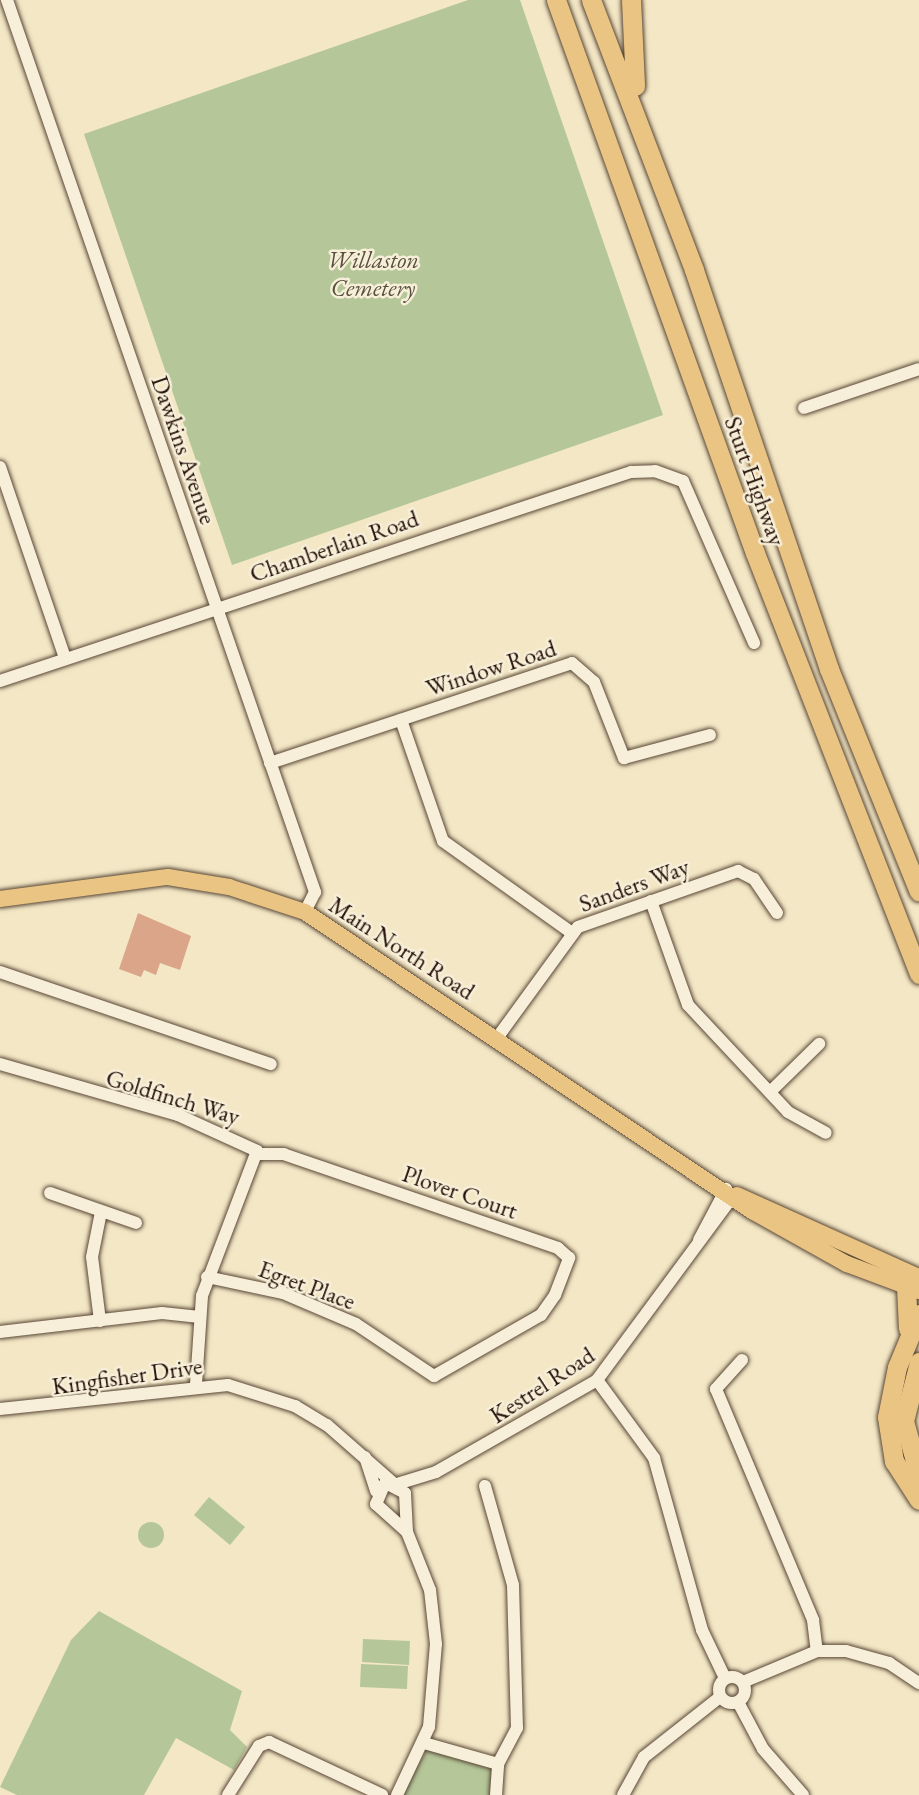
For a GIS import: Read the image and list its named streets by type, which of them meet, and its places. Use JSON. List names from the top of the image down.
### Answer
{
  "streets": {
    "highway": ["Sturt Highway"],
    "main road": ["Main North Road"],
    "street": [
      "Dawkins Avenue",
      "Chamberlain Road",
      "Window Road",
      "Sanders Way",
      "Goldfinch Way",
      "Plover Court",
      "Egret Place",
      "Kingfisher Drive",
      "Kestrel Road"
    ]
  },
  "crossings": [
    ["Dawkins Avenue", "Chamberlain Road"],
    ["Dawkins Avenue", "Window Road"],
    ["Dawkins Avenue", "Main North Road"],
    ["Sanders Way", "Main North Road"],
    ["Main North Road", "Kestrel Road"],
    ["Goldfinch Way", "Plover Court"],
    ["Goldfinch Way", "Egret Place"],
    ["Goldfinch Way", "Kingfisher Drive"],
    ["Plover Court", "Egret Place"],
    ["Kingfisher Drive", "Kestrel Road"]
  ],
  "parks": ["Willaston Cemetery"]
}
